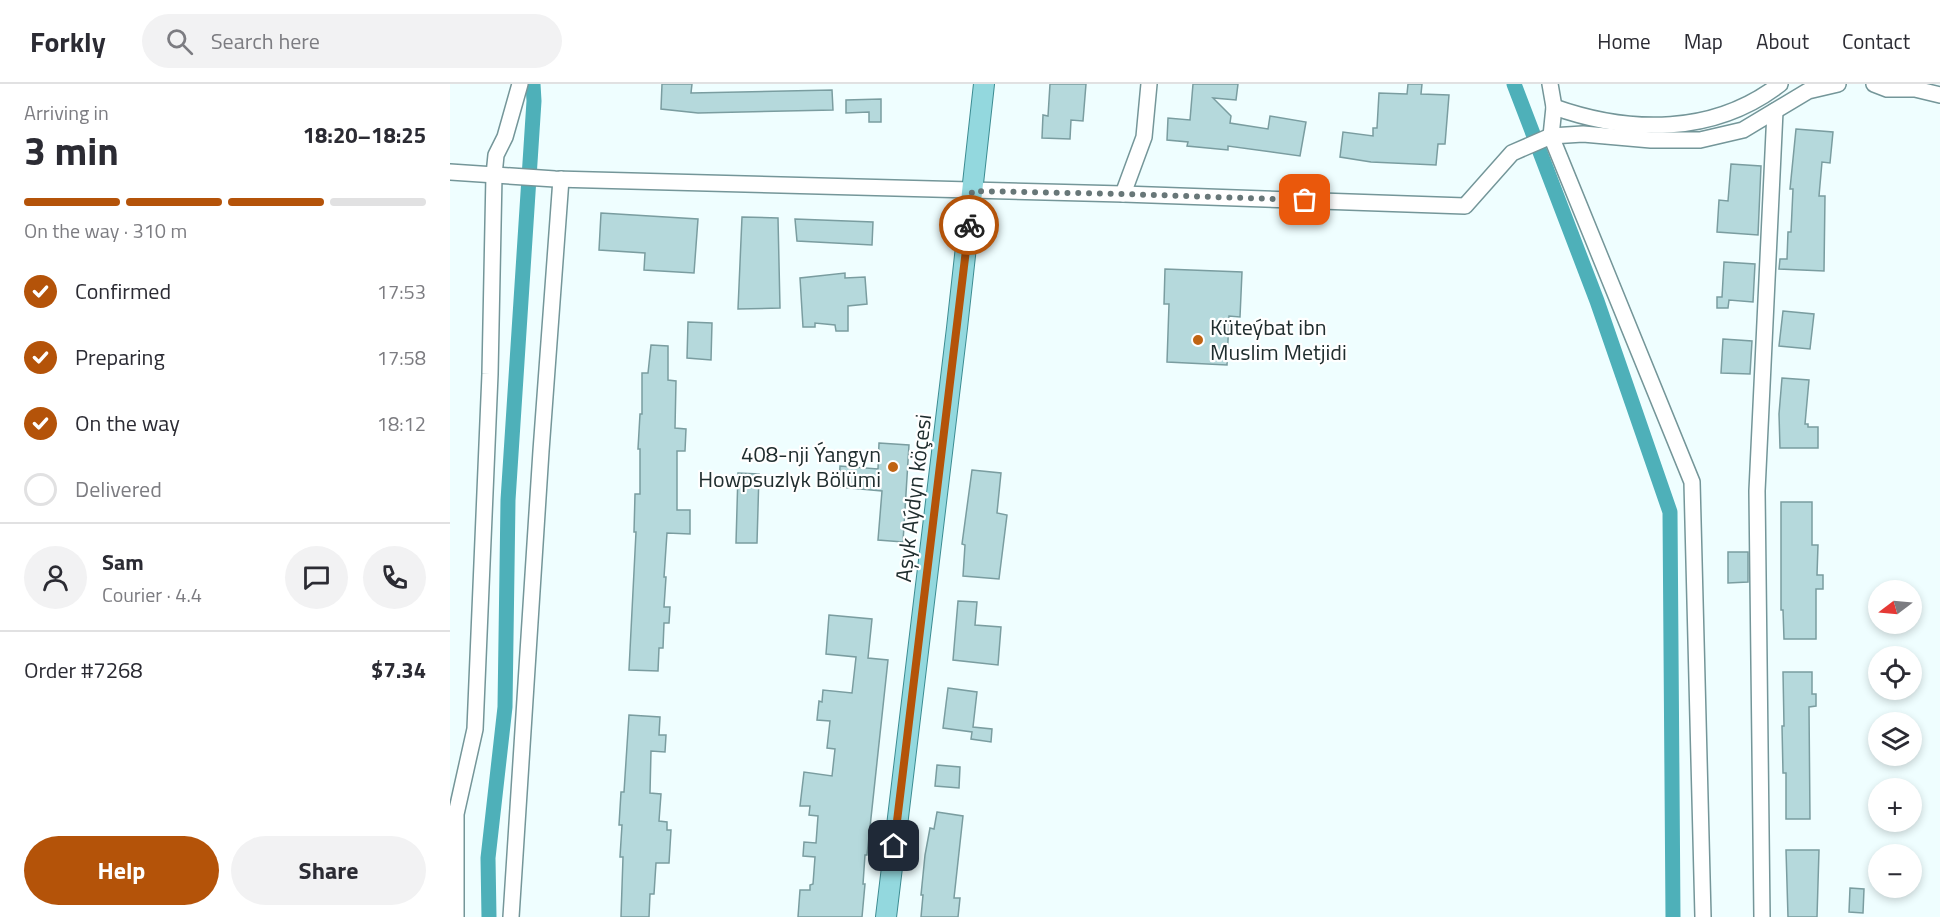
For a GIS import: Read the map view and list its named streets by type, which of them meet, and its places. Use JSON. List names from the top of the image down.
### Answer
{
  "streets": {
    "main road": ["Aşyk Aýdyn köçesi"]
  },
  "places": ["Küteýbat ibn Muslim Metjidi", "408-nji Ýangyn Howpsuzlyk Bölümi"],
  "north": "left",
  "page": {
    "header": "Forkly",
    "search": "Search here",
    "nav": [
      "Home",
      "Map",
      "About",
      "Contact"
    ],
    "heading": ["3 min", "Arriving in", "18:20–18:25"],
    "panel": [
      "Sam",
      "Courier · 4.4",
      "Order #7268",
      "$7.34"
    ],
    "bar": "On the way · 310 m",
    "list": [
      ["Confirmed", "17:53"],
      ["Preparing", "17:58"],
      ["On the way", "18:12"],
      "Delivered"
    ],
    "map_buttons": ["+", "−"],
    "buttons": ["Help", "Share"]
  }
}
